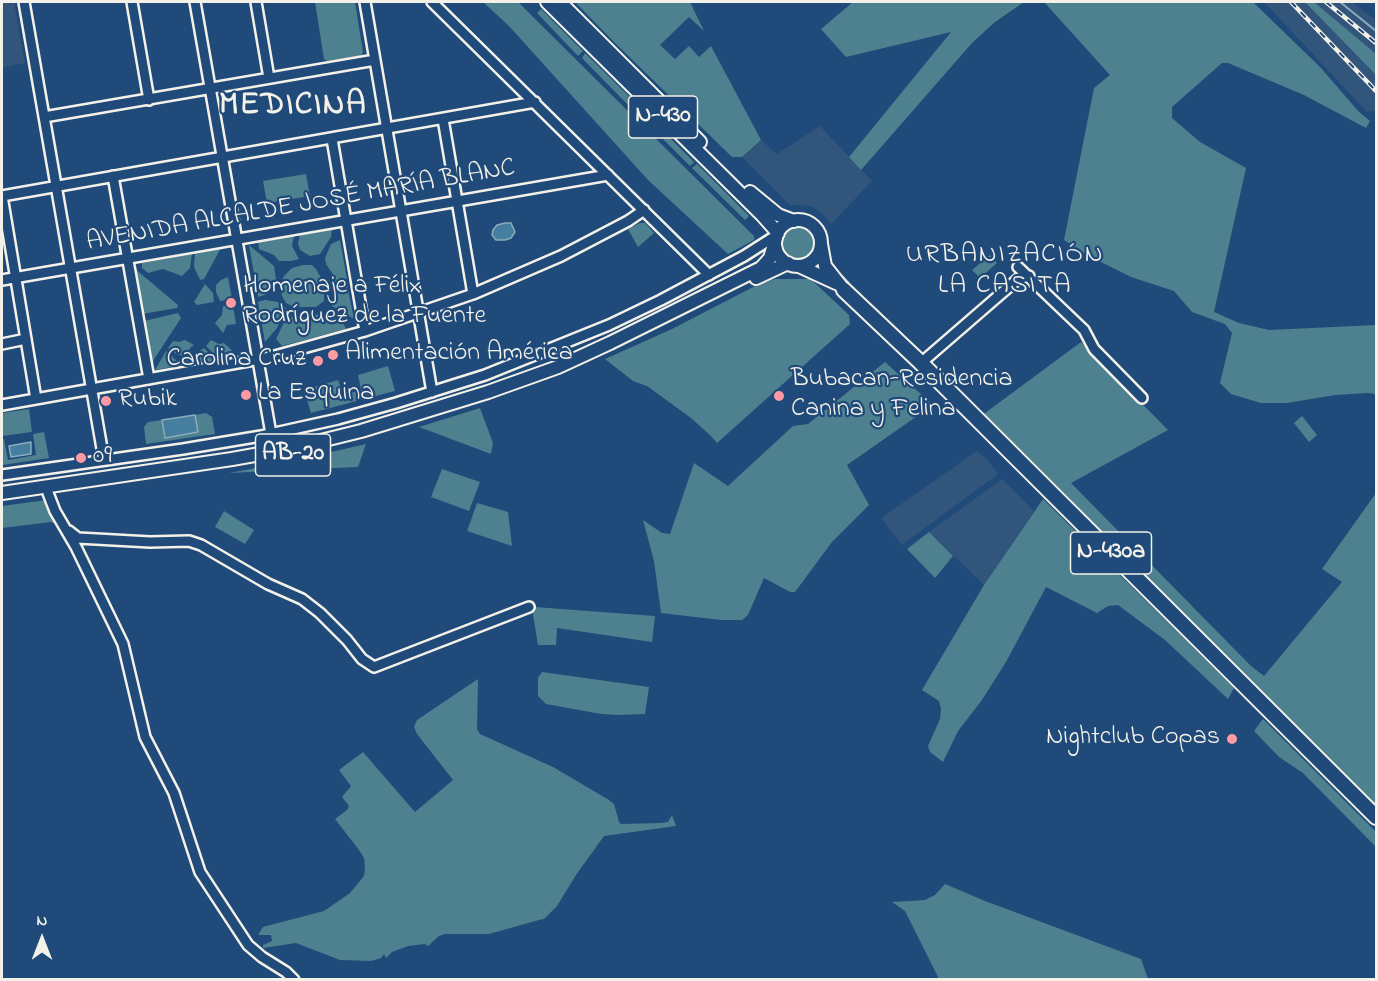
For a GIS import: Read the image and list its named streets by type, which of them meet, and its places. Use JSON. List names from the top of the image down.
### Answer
{
  "streets": {
    "highway": ["N-430a"],
    "main road": ["N-430", "AB-20"],
    "street": ["AVENIDA ALCALDE JOSÉ MARÍA BLANC"]
  },
  "crossings": [
    ["N-430", "AB-20"]
  ],
  "districts": ["MEDICINA", "URBANIZACIÓN LA CASITA"],
  "places": [
    "Homenaje a Félix Rodríguez de la Fuente",
    "Alimentación América",
    "Carolina Cruz",
    "La Esquina",
    "Bubacan-Residencia Canina y Felina",
    "Rubik",
    "09",
    "Nightclub Copas"
  ],
  "north": "top"
}
